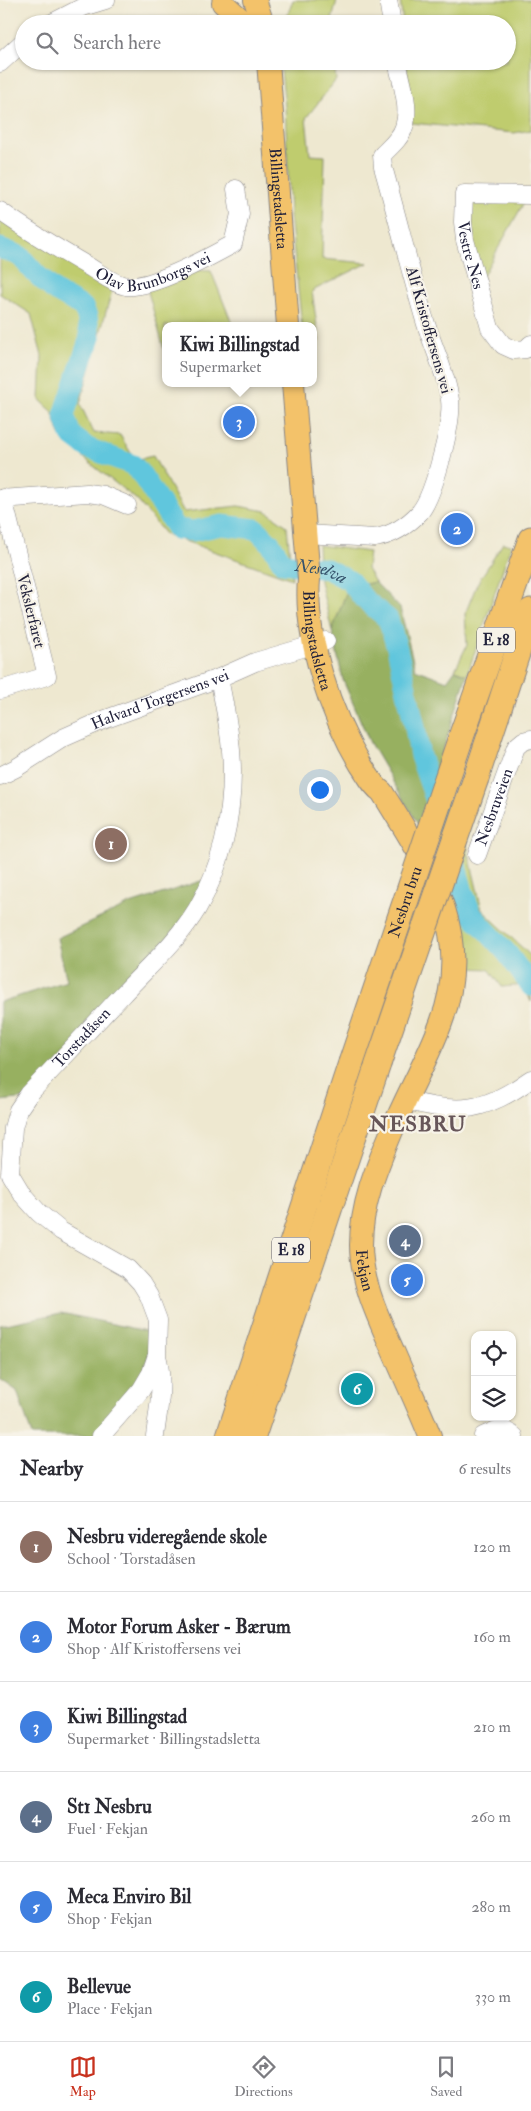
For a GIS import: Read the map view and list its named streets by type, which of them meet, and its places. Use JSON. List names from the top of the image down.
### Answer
{
  "streets": {
    "highway": ["E 18", "Nesbru bru"],
    "main road": ["Billingstadsletta", "Fekjan"],
    "street": [
      "Vestre Nes",
      "Olav Brunborgs vei",
      "Alf Kristoffersens vei",
      "Vekslerfaret",
      "Halvard Torgersens vei",
      "Nesbruveien",
      "Torstadåsen"
    ]
  },
  "crossings": [
    ["Billingstadsletta", "Alf Kristoffersens vei"],
    ["Billingstadsletta", "Halvard Torgersens vei"],
    ["Billingstadsletta", "Fekjan"],
    ["Halvard Torgersens vei", "Torstadåsen"]
  ],
  "districts": ["NESBRU"],
  "water": ["Neselva"],
  "page": {
    "search": "Search here",
    "popup": ["Kiwi Billingstad", "Supermarket"],
    "pins": [
      "3",
      "2",
      "1",
      "4",
      "5",
      "6"
    ],
    "heading": ["Nearby", "6 results"],
    "list": [
      {
        "mark": "1",
        "name": "Nesbru videregående skole",
        "note": "School · Torstadåsen",
        "value": "120 m"
      },
      {
        "mark": "2",
        "name": "Motor Forum Asker - Bærum",
        "note": "Shop · Alf Kristoffersens vei",
        "value": "160 m"
      },
      {
        "mark": "3",
        "name": "Kiwi Billingstad",
        "note": "Supermarket · Billingstadsletta",
        "value": "210 m"
      },
      {
        "mark": "4",
        "name": "St1 Nesbru",
        "note": "Fuel · Fekjan",
        "value": "260 m"
      },
      {
        "mark": "5",
        "name": "Meca Enviro Bil",
        "note": "Shop · Fekjan",
        "value": "280 m"
      },
      {
        "mark": "6",
        "name": "Bellevue",
        "note": "Place · Fekjan",
        "value": "330 m"
      }
    ],
    "nav": ["Map", "Directions", "Saved"]
  }
}
